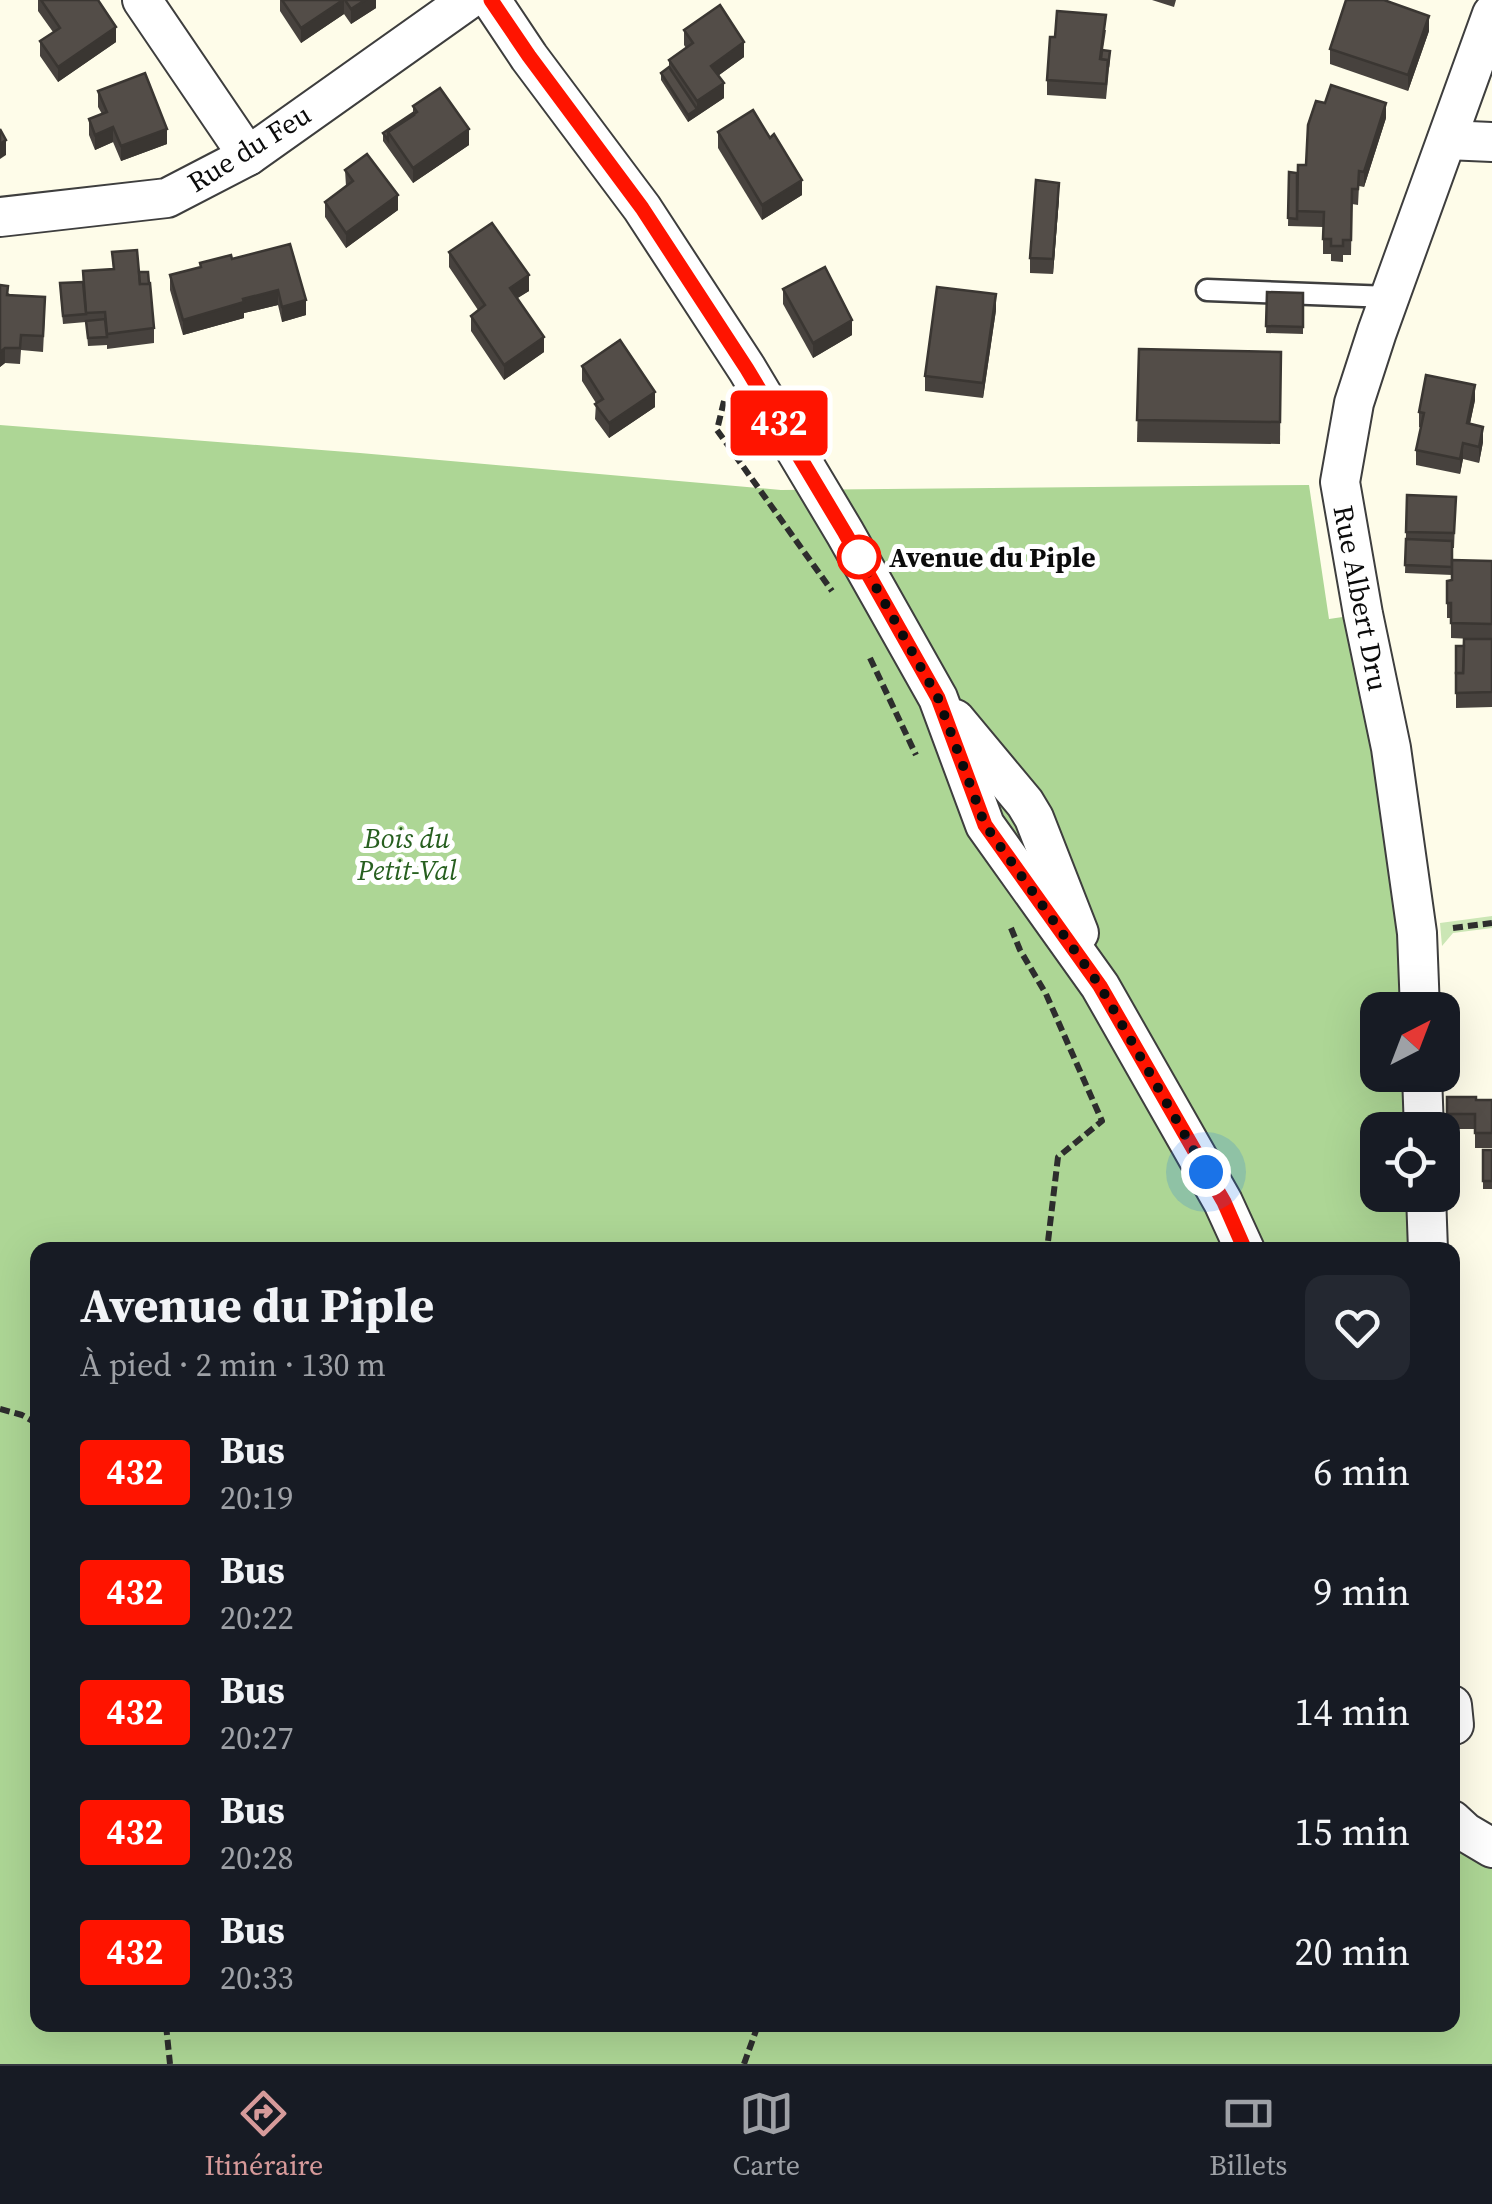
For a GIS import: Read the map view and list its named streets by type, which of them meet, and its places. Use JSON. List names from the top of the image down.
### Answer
{
  "streets": {
    "street": ["Rue du Feu", "Rue Albert Dru"]
  },
  "parks": ["Bois du Petit-Val"],
  "places": ["Avenue du Piple"],
  "lines": ["bus line 432"],
  "north": "top right",
  "page": {
    "on_map": "432",
    "heading": ["Avenue du Piple", "À pied · 2 min · 130 m"],
    "list": [
      {
        "mark": "432",
        "name": "Bus",
        "note": "20:19",
        "value": "6 min"
      },
      {
        "mark": "432",
        "name": "Bus",
        "note": "20:22",
        "value": "9 min"
      },
      {
        "mark": "432",
        "name": "Bus",
        "note": "20:27",
        "value": "14 min"
      },
      {
        "mark": "432",
        "name": "Bus",
        "note": "20:28",
        "value": "15 min"
      },
      {
        "mark": "432",
        "name": "Bus",
        "note": "20:33",
        "value": "20 min"
      }
    ],
    "tabs": ["Itinéraire", "Carte", "Billets"]
  }
}
